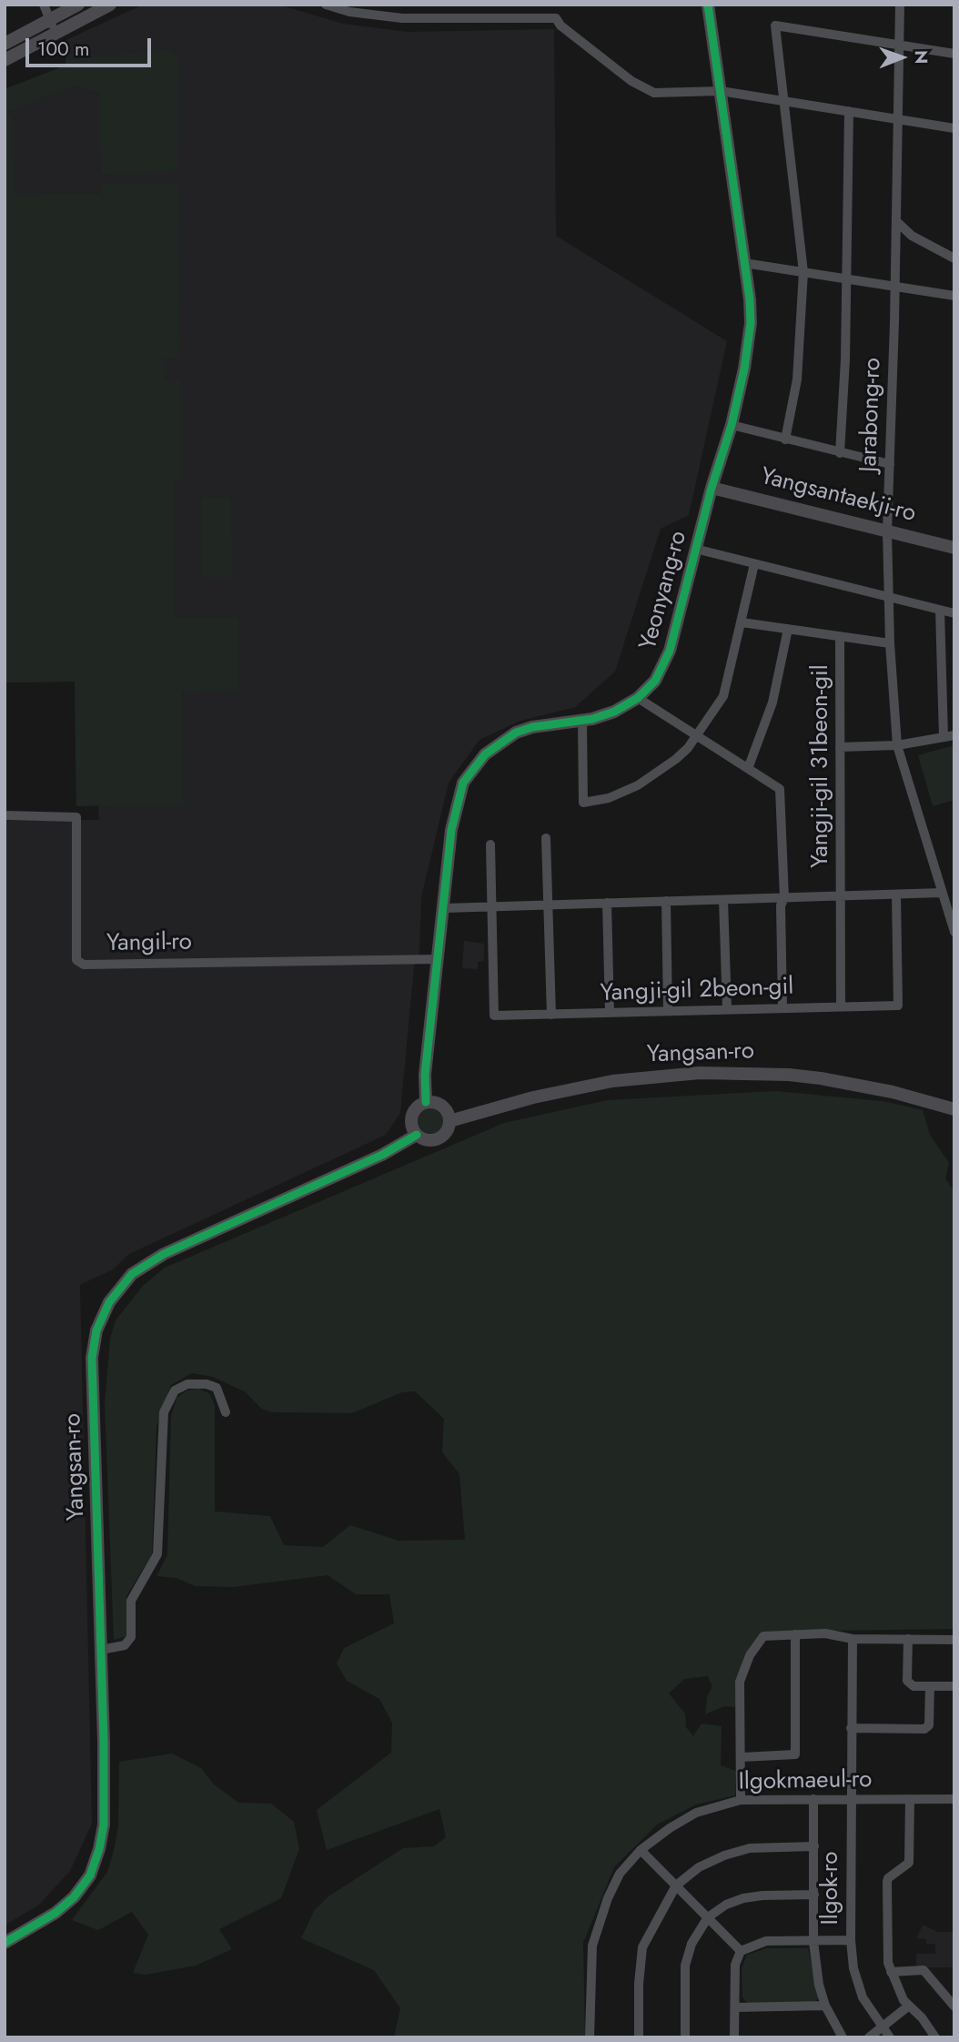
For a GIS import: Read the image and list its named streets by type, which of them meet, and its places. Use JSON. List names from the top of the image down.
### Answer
{
  "streets": {
    "street": [
      "Jarabong-ro",
      "Yangsantaekji-ro",
      "Yeonyang-ro",
      "Yangji-gil 31beon-gil",
      "Yangil-ro",
      "Yangji-gil 2beon-gil",
      "Yangsan-ro",
      "Ilgokmaeul-ro",
      "Ilgok-ro"
    ]
  },
  "crossings": [
    ["Jarabong-ro", "Yangsantaekji-ro"],
    ["Yangsantaekji-ro", "Yeonyang-ro"],
    ["Yeonyang-ro", "Yangil-ro"],
    ["Yeonyang-ro", "Yangsan-ro"],
    ["Yangji-gil 31beon-gil", "Yangji-gil 2beon-gil"],
    ["Ilgokmaeul-ro", "Ilgok-ro"]
  ],
  "scale_bar": "100 m",
  "north": "right"
}
